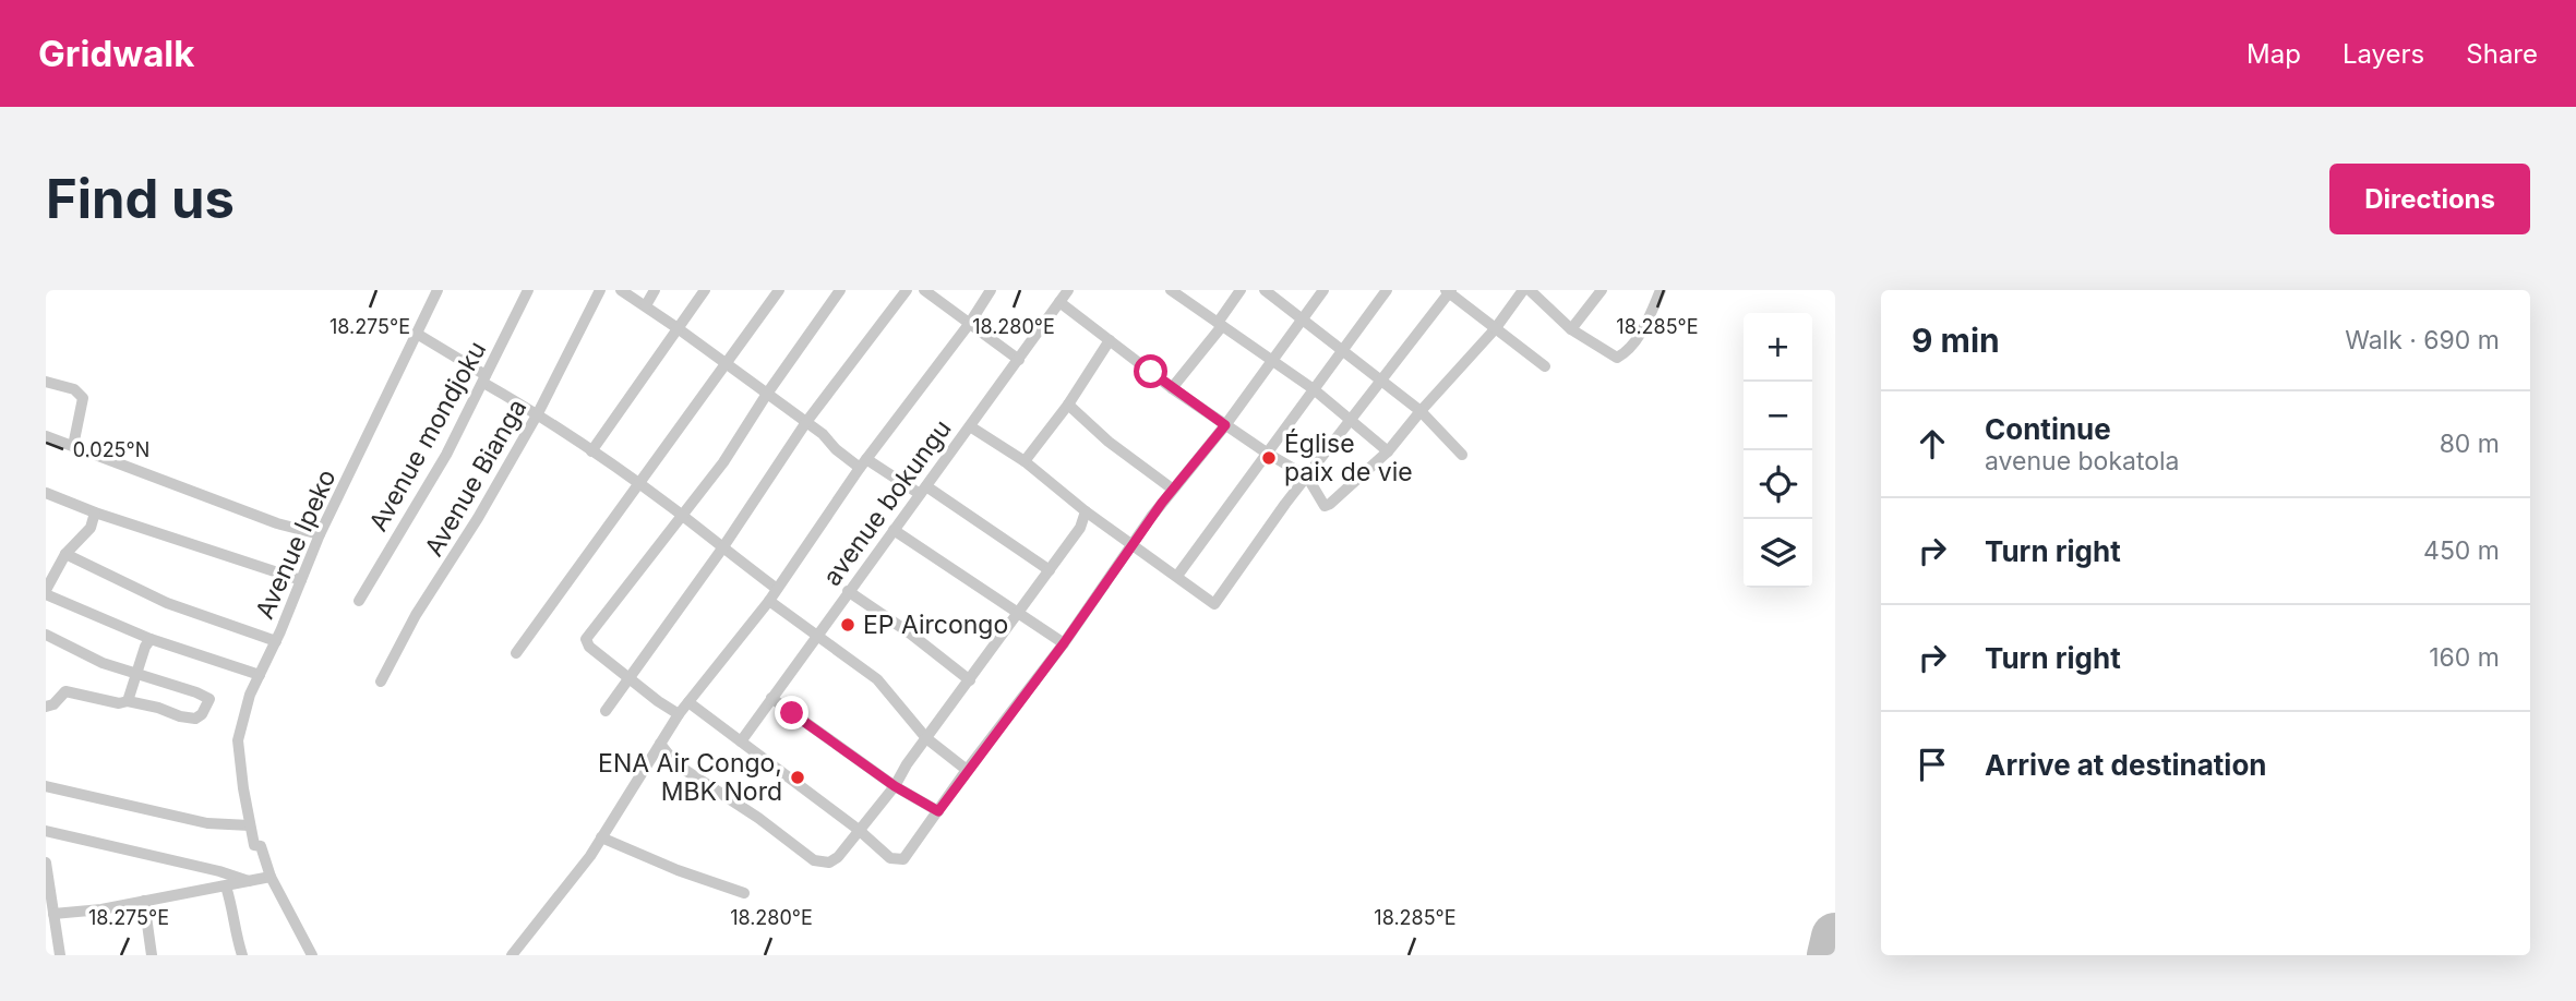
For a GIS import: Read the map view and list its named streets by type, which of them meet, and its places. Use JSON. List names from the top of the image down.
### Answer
{
  "streets": {
    "street": [
      "Avenue mondjoku",
      "Avenue Bianga",
      "avenue bokungu",
      "Avenue Ipeko"
    ]
  },
  "places": ["Église paix de vie", "EP Aircongo", "ENA Air Congo, MBK Nord"],
  "page": {
    "header": "Gridwalk",
    "nav": ["Map", "Layers", "Share"],
    "buttons": "Directions",
    "title": "Find us",
    "heading": ["9 min", "Walk · 690 m"],
    "map_buttons": ["+", "−"],
    "list": [
      ["Continue", "avenue bokatola", "80 m"],
      ["Turn right", "450 m"],
      ["Turn right", "160 m"],
      "Arrive at destination"
    ]
  },
  "coordinates": [
    "18.275°E",
    "18.280°E",
    "18.285°E",
    "0.025°N"
  ]
}
